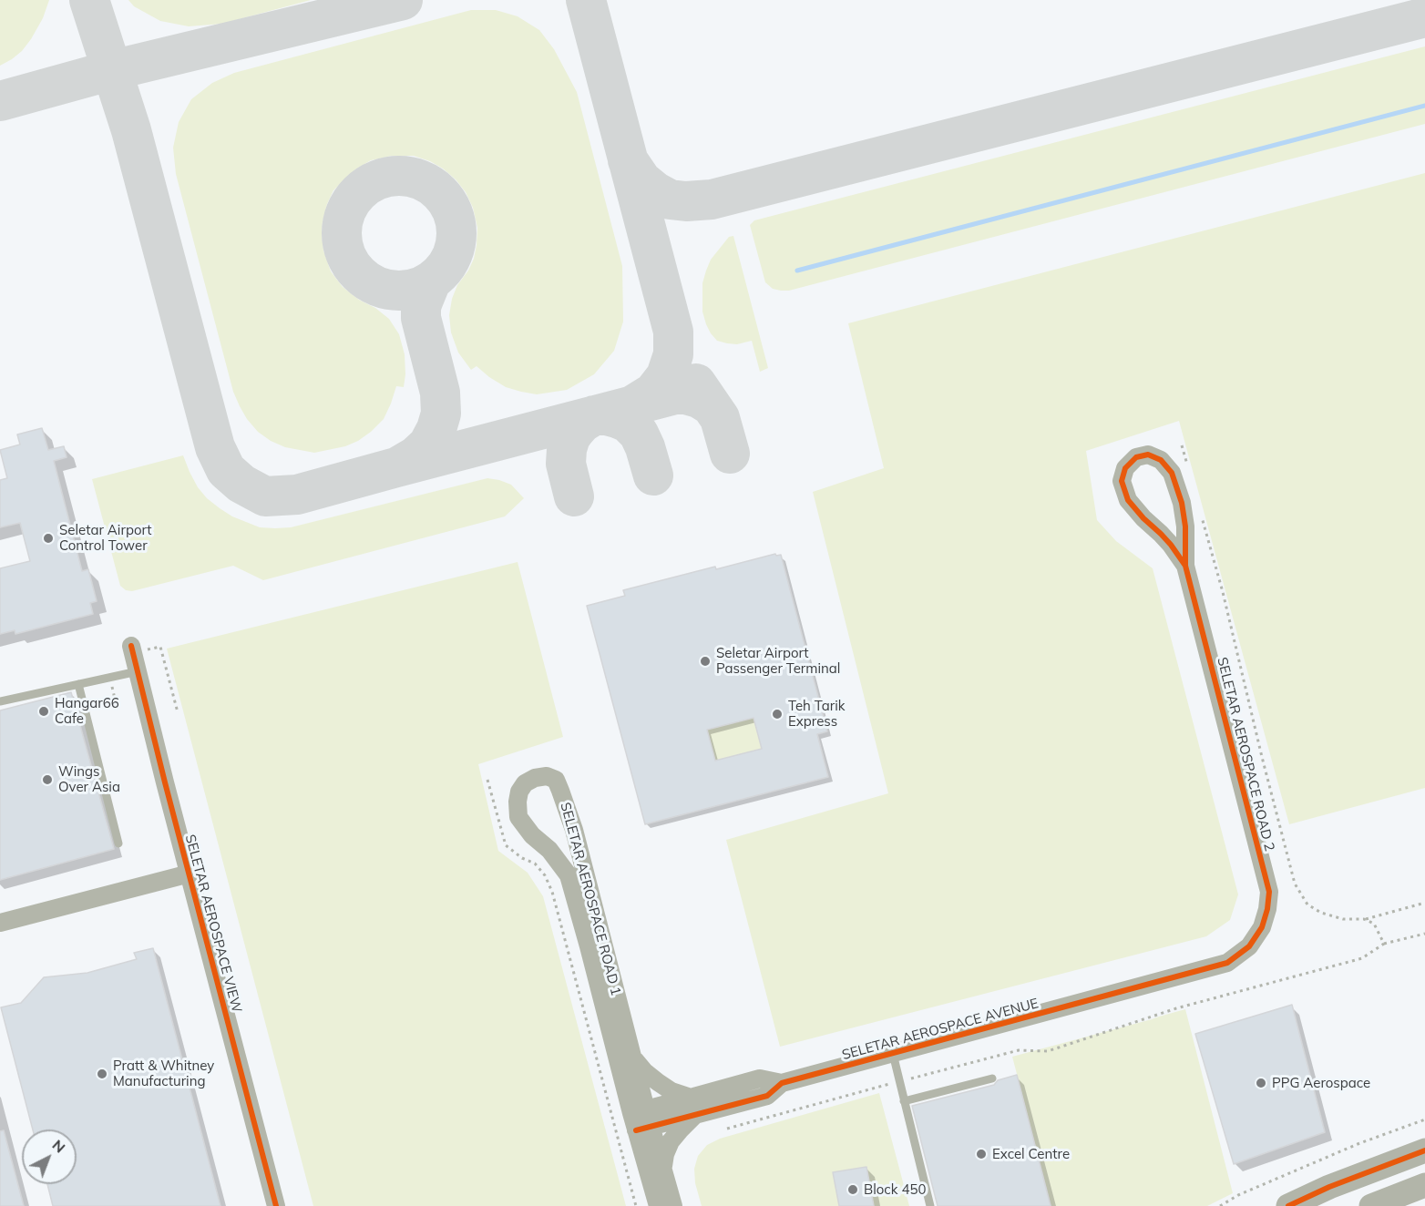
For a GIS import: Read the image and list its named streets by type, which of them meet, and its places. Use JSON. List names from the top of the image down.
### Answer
{
  "streets": {
    "street": [
      "SELETAR AEROSPACE ROAD 2",
      "SELETAR AEROSPACE ROAD 1",
      "SELETAR AEROSPACE VIEW",
      "SELETAR AEROSPACE AVENUE"
    ]
  },
  "crossings": [
    ["SELETAR AEROSPACE ROAD 2", "SELETAR AEROSPACE AVENUE"],
    ["SELETAR AEROSPACE ROAD 1", "SELETAR AEROSPACE AVENUE"]
  ],
  "places": [
    "Seletar Airport Control Tower",
    "Seletar Airport Passenger Terminal",
    "Hangar66 Cafe",
    "Teh Tarik Express",
    "Wings Over Asia",
    "Pratt & Whitney Manufacturing",
    "PPG Aerospace",
    "Excel Centre",
    "Block 450"
  ],
  "north": "top right"
}
